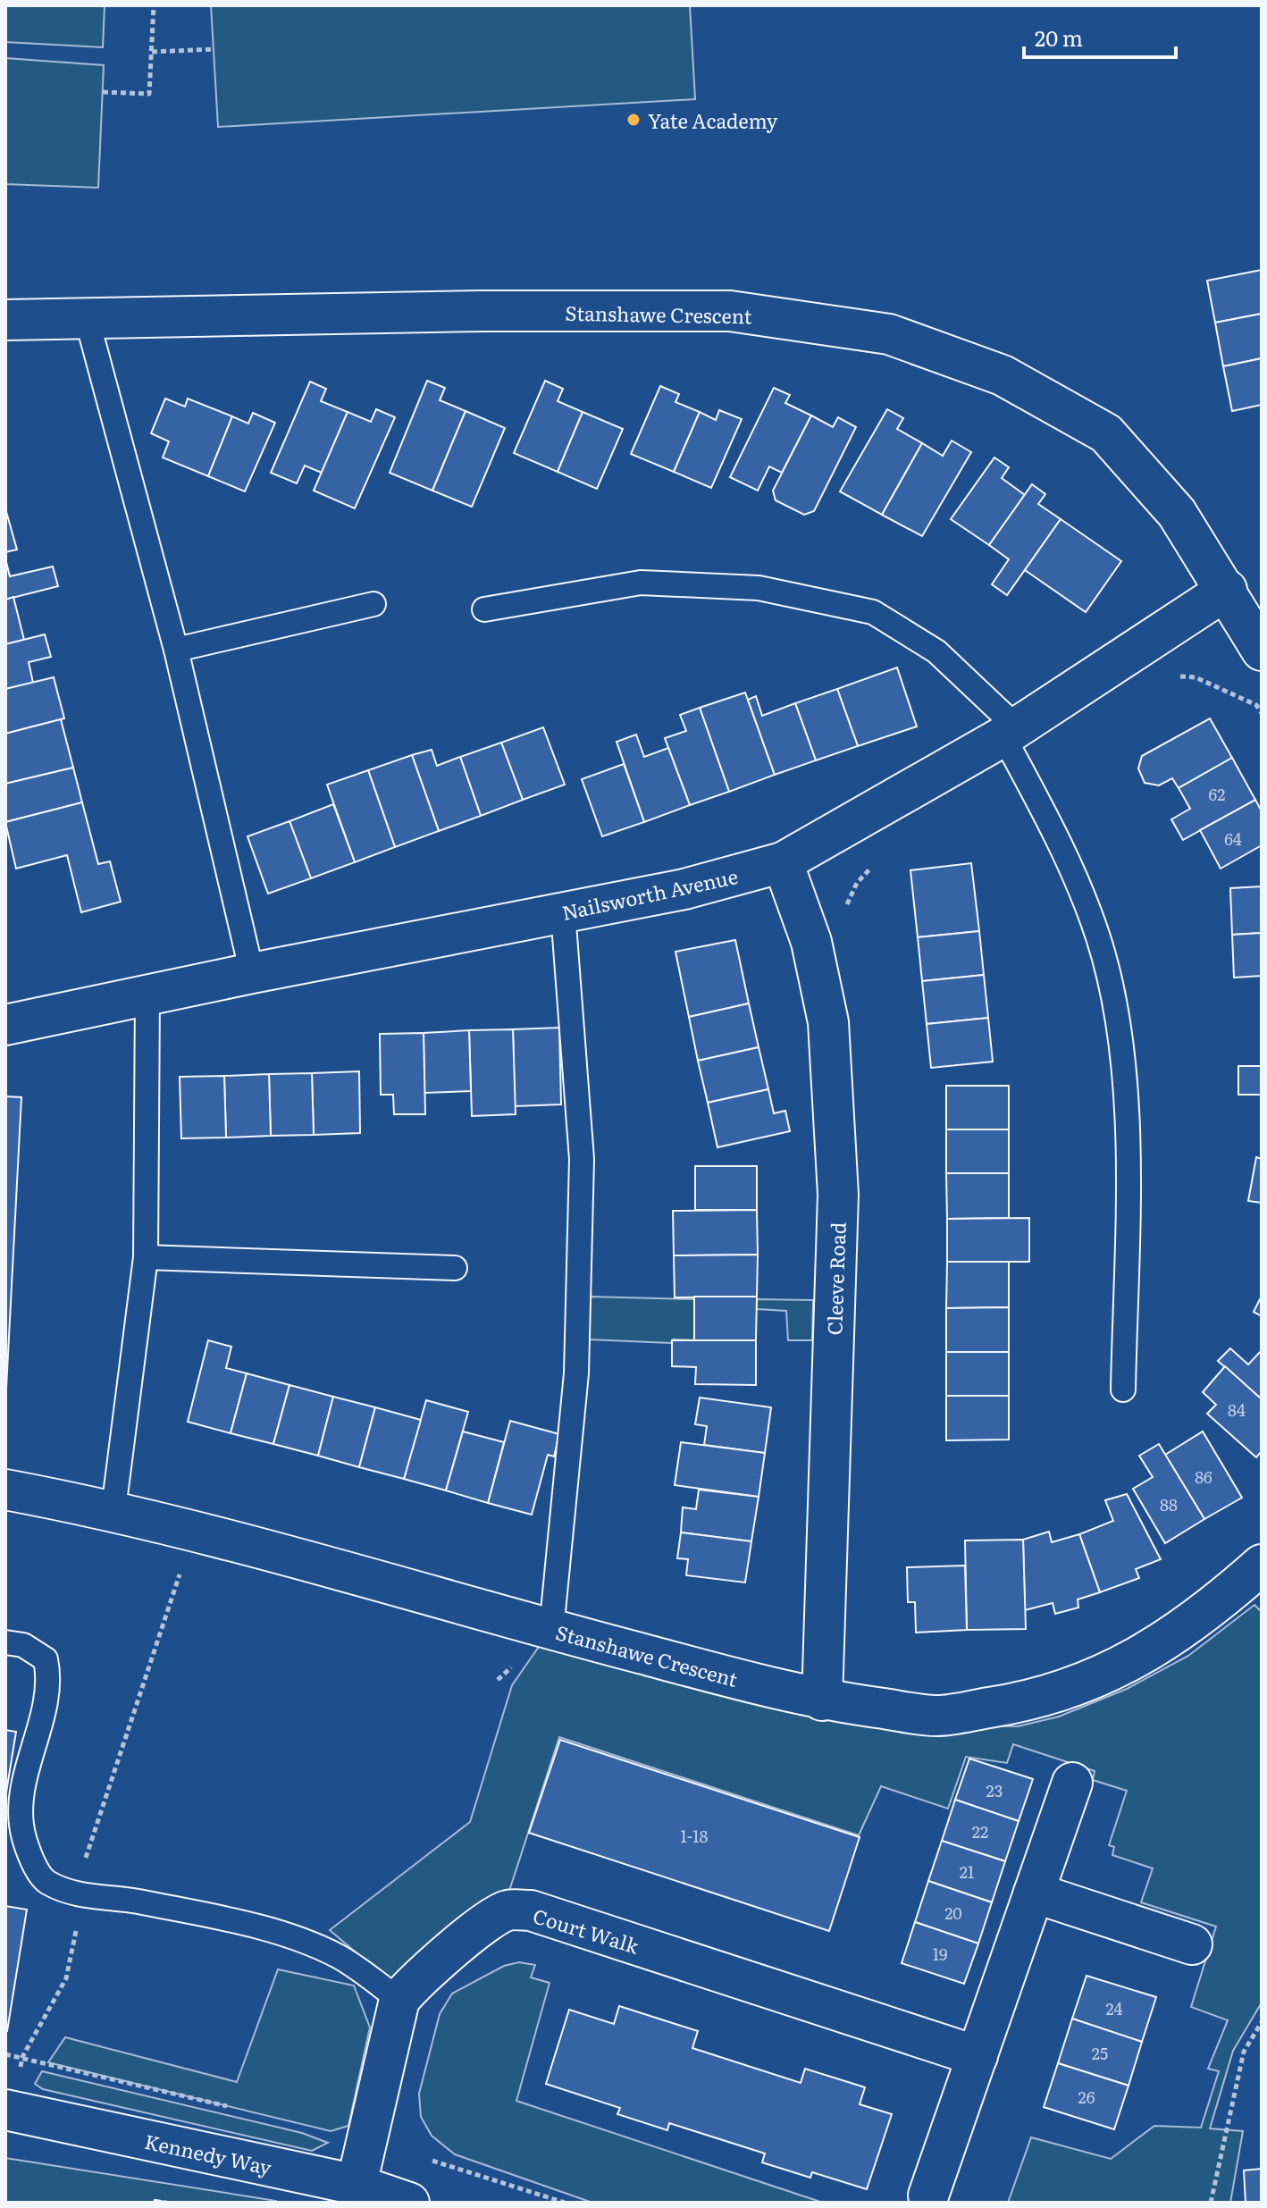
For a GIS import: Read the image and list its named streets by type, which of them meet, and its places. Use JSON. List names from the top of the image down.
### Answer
{
  "streets": {
    "street": [
      "Stanshawe Crescent",
      "Nailsworth Avenue",
      "Cleeve Road",
      "Court Walk",
      "Kennedy Way"
    ]
  },
  "crossings": [
    ["Stanshawe Crescent", "Nailsworth Avenue"],
    ["Stanshawe Crescent", "Cleeve Road"],
    ["Nailsworth Avenue", "Cleeve Road"]
  ],
  "places": ["Yate Academy"],
  "house_numbers": [
    "62",
    "64",
    "84",
    "86",
    "88",
    "23",
    "22",
    "1-18",
    "21",
    "20",
    "19",
    "24",
    "25",
    "26"
  ],
  "scale_bar": "20 m"
}
